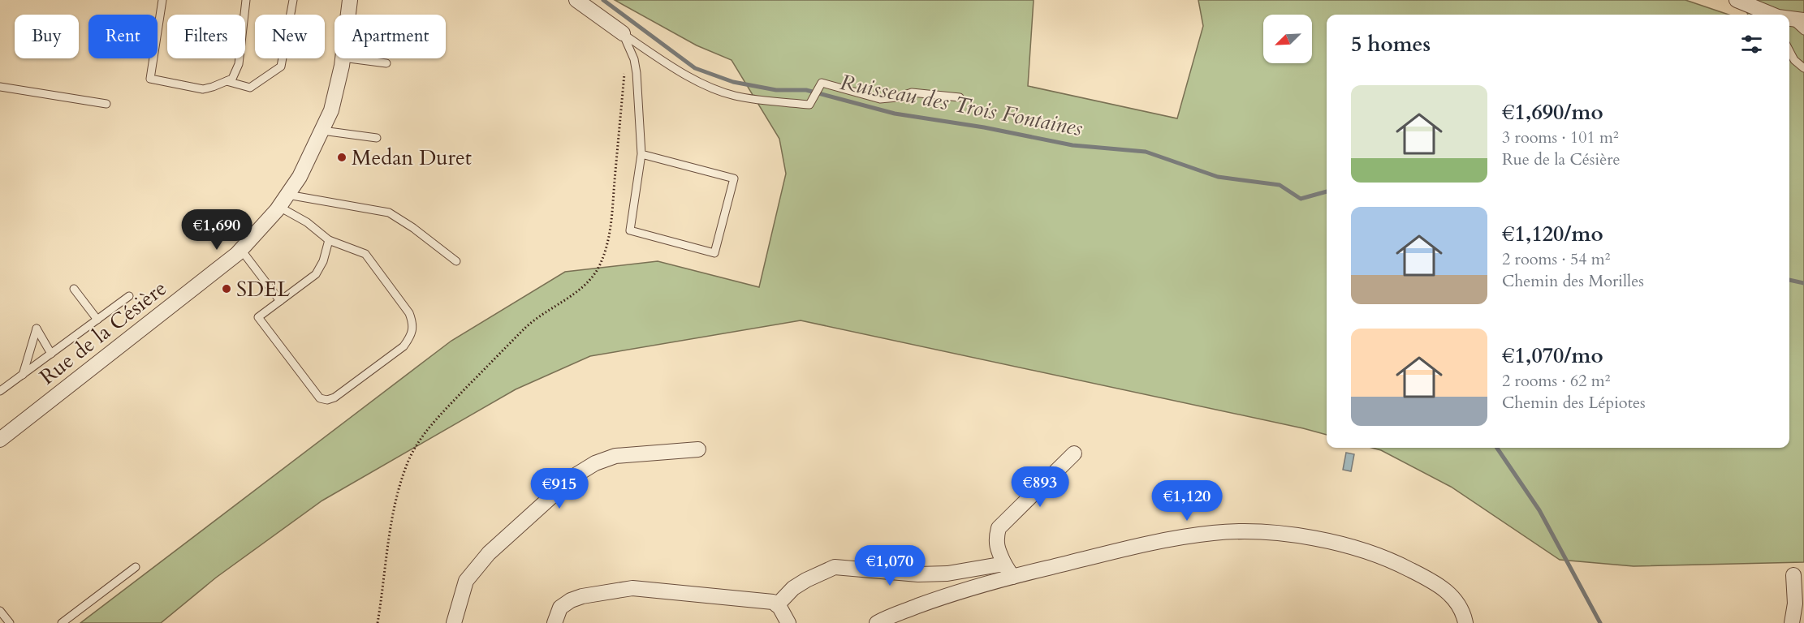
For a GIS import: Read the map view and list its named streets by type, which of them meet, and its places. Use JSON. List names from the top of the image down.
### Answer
{
  "streets": {
    "street": ["Rue de la Césière"]
  },
  "water": ["Ruisseau des Trois Fontaines"],
  "places": ["Medan Duret", "SDEL"],
  "north": "bottom left",
  "page": {
    "chip": [
      "Buy",
      "Rent",
      "Filters",
      "New",
      "Apartment"
    ],
    "heading": "5 homes",
    "list": [
      {
        "name": "€1,690/mo",
        "note": "3 rooms · 101 m² · Rue de la Césière"
      },
      {
        "name": "€1,120/mo",
        "note": "2 rooms · 54 m² · Chemin des Morilles"
      },
      {
        "name": "€1,070/mo",
        "note": "2 rooms · 62 m² · Chemin des Lépiotes"
      }
    ],
    "price": [
      "€1,690",
      "€893",
      "€915",
      "€1,120",
      "€1,070"
    ]
  }
}
